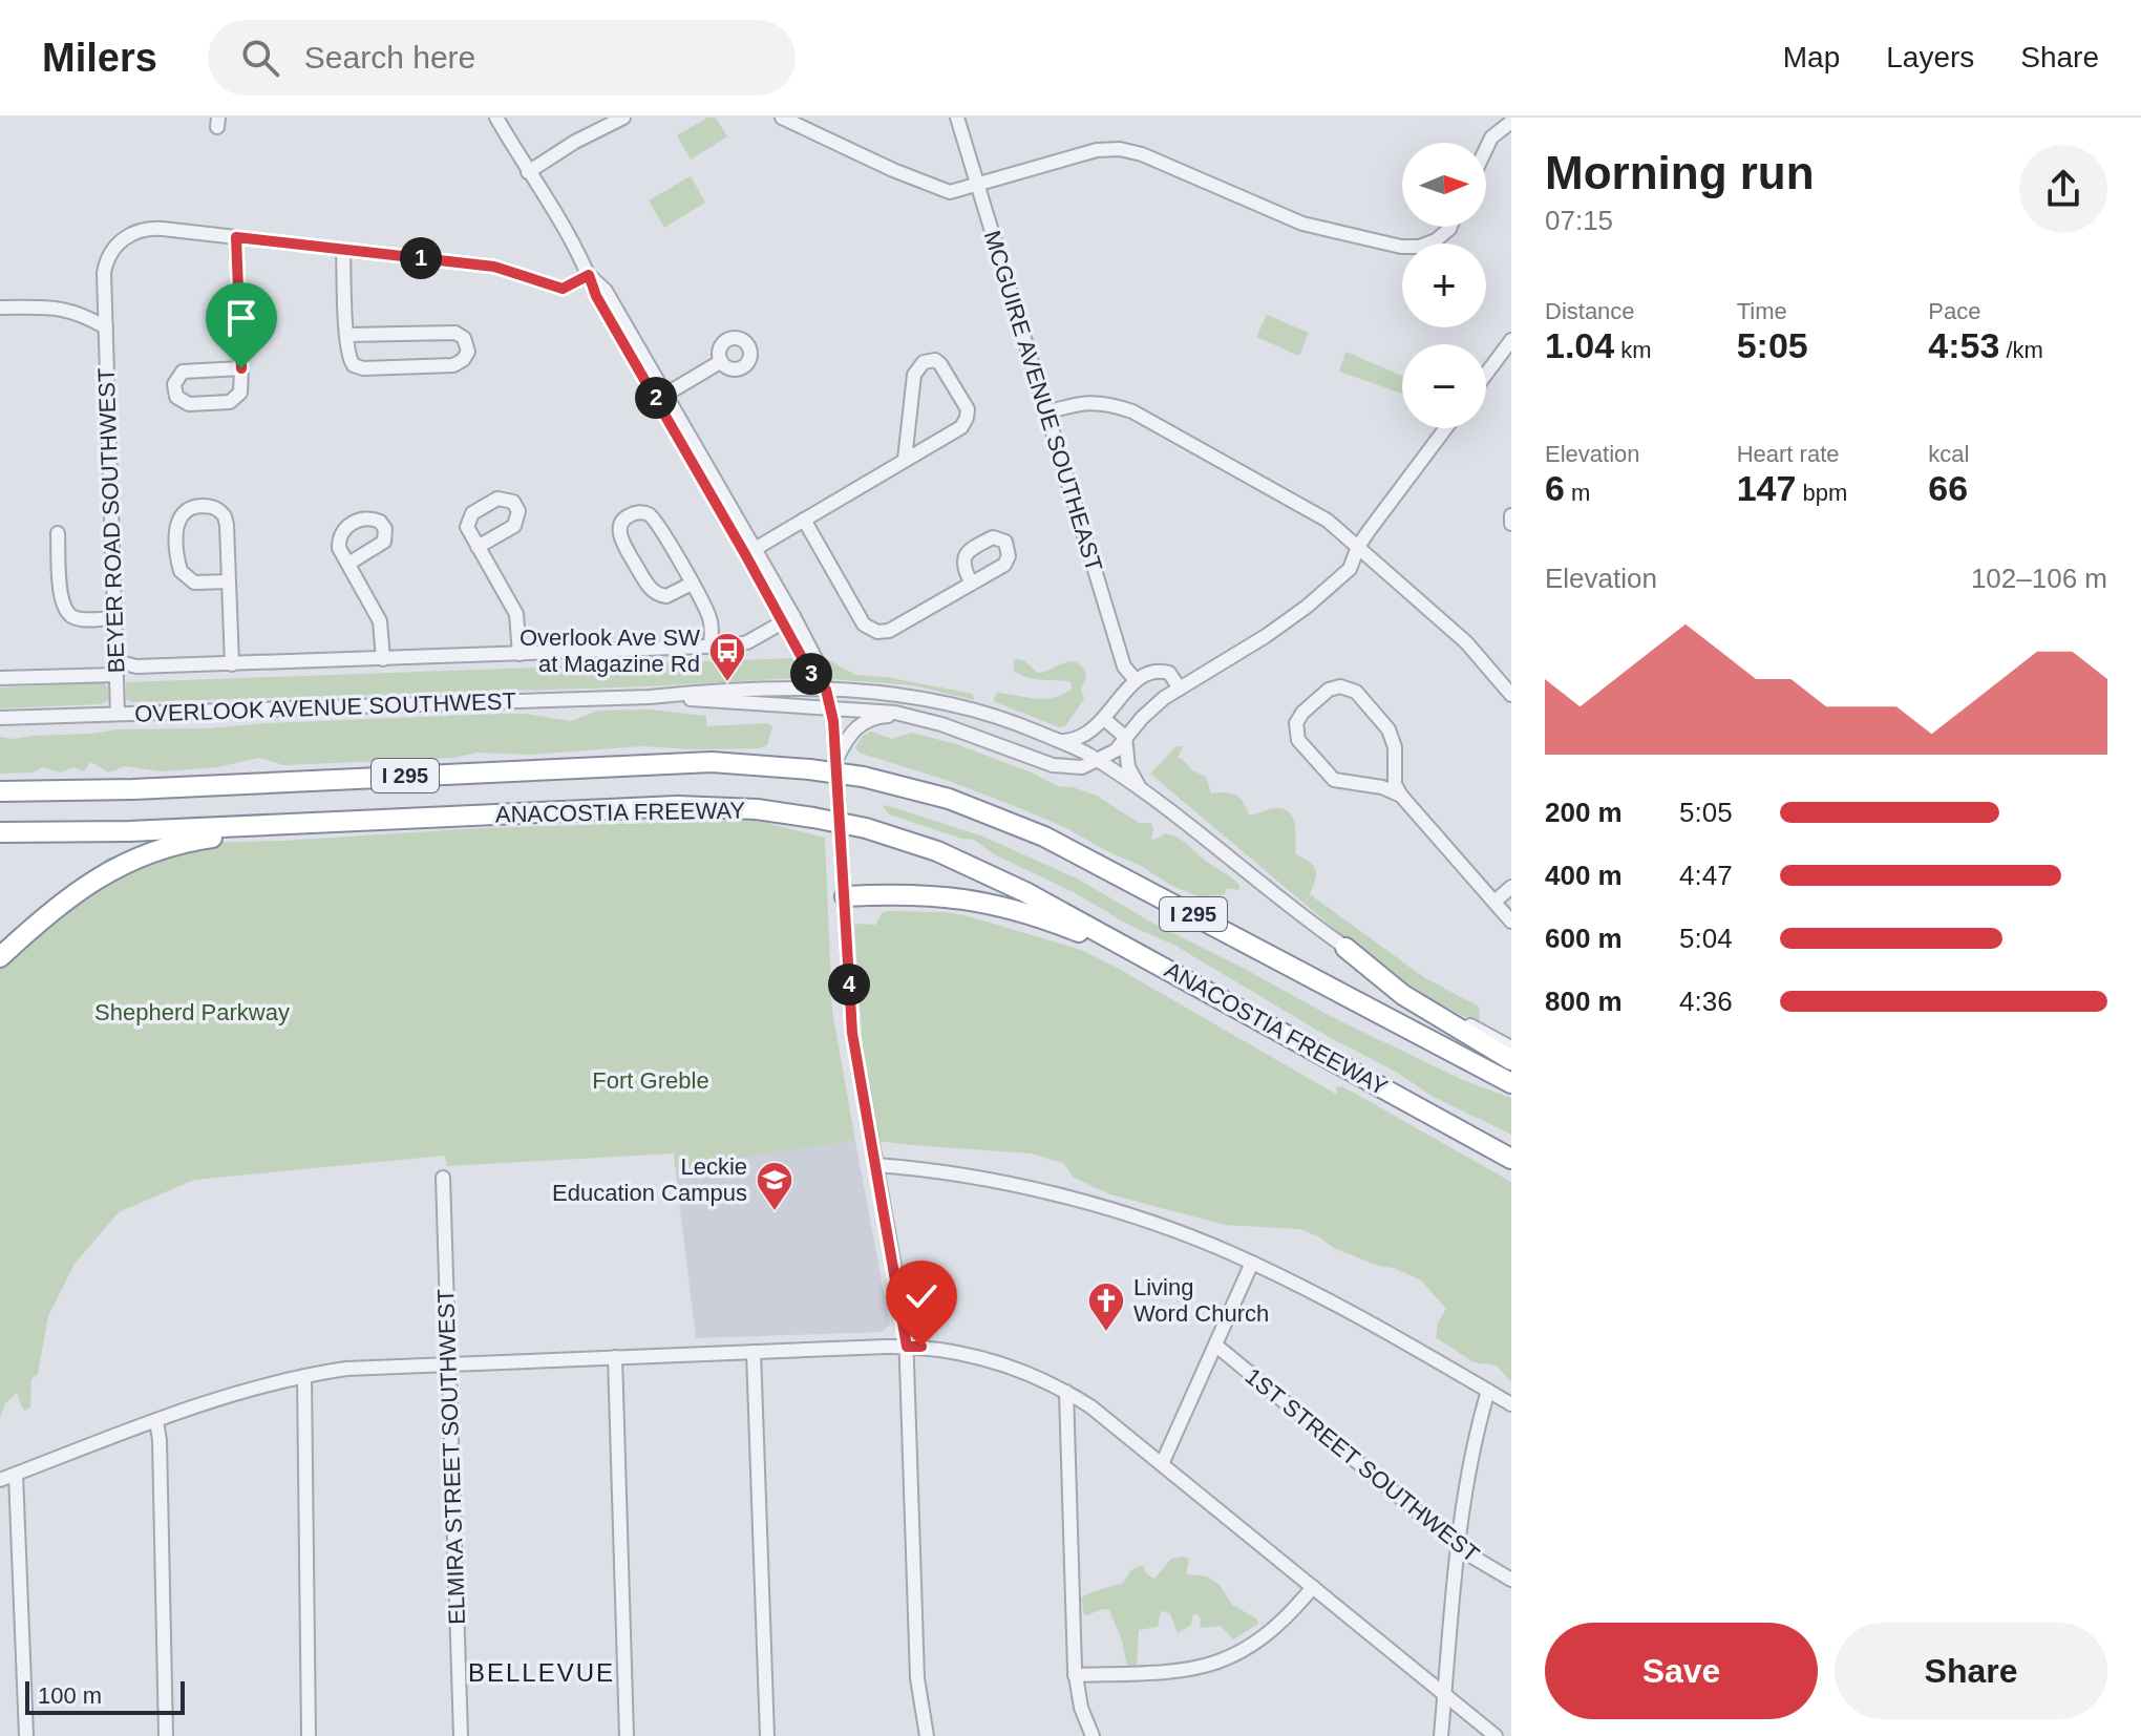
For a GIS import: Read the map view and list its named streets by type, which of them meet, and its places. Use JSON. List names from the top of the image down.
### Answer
{
  "streets": {
    "highway": ["I 295", "ANACOSTIA FREEWAY"],
    "street": [
      "MCGUIRE AVENUE SOUTHEAST",
      "BEYER ROAD SOUTHWEST",
      "OVERLOOK AVENUE SOUTHWEST",
      "ELMIRA STREET SOUTHWEST",
      "1ST STREET SOUTHWEST"
    ]
  },
  "crossings": [
    ["BEYER ROAD SOUTHWEST", "OVERLOOK AVENUE SOUTHWEST"]
  ],
  "districts": ["BELLEVUE"],
  "parks": ["Shepherd Parkway", "Fort Greble"],
  "places": {
    "bus stop": ["Overlook Ave SW at Magazine Rd"],
    "school or university": ["Leckie Education Campus"],
    "church": ["Living Word Church"]
  },
  "scale_bar": "100 m",
  "north": "right",
  "page": {
    "header": "Milers",
    "search": "Search here",
    "nav": ["Map", "Layers", "Share"],
    "heading": ["Morning run", "07:15"],
    "map_buttons": ["+", "−"],
    "pins": [
      "1",
      "2",
      "3",
      "4"
    ],
    "stats": [
      ["Distance", "1.04 km"],
      ["Time", "5:05"],
      ["Pace", "4:53 /km"],
      ["Elevation", "6 m"],
      ["Heart rate", "147 bpm"],
      ["kcal", "66"]
    ],
    "chart": ["Elevation", "102–106 m"],
    "list": [
      {
        "name": "200 m",
        "note": "5:05"
      },
      {
        "name": "400 m",
        "note": "4:47"
      },
      {
        "name": "600 m",
        "note": "5:04"
      },
      {
        "name": "800 m",
        "note": "4:36"
      }
    ],
    "buttons": ["Save", "Share"],
    "scale": "100 m"
  }
}
